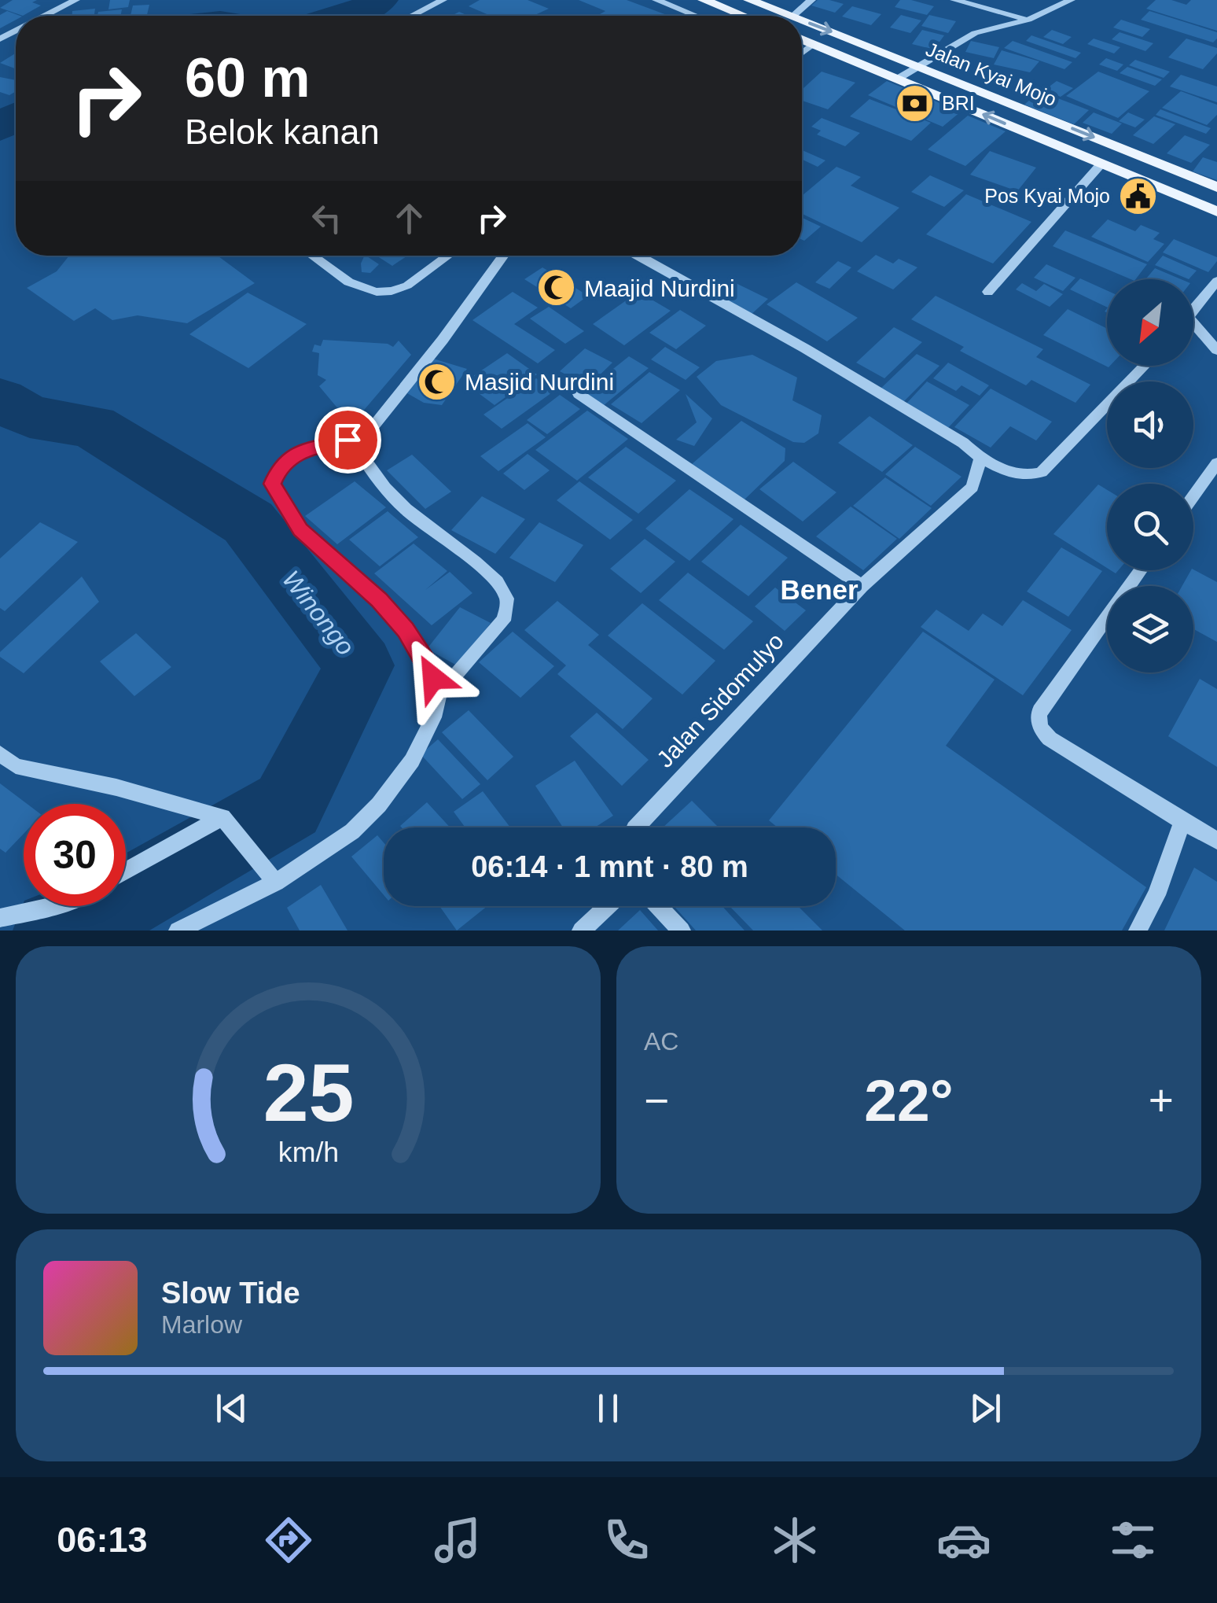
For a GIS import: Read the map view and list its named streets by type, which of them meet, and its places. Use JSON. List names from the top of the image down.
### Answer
{
  "streets": {
    "main road": ["Jalan Kyai Mojo"],
    "street": ["Jalan Sidomulyo"]
  },
  "districts": ["Bener"],
  "water": ["Winongo"],
  "places": {
    "bank": ["BRI"],
    "public building": ["Pos Kyai Mojo"],
    "mosque": ["Maajid Nurdini", "Masjid Nurdini"]
  },
  "north": "bottom left",
  "page": {
    "turn": ["60 m", "Belok kanan"],
    "limit": "30",
    "trip": "06:14 · 1 mnt · 80 m",
    "tile": "AC",
    "heat": ["−", "22°", "+"],
    "song": ["Slow Tide", "Marlow"],
    "tabs": "06:13",
    "gauge": ["25", "km/h"]
  }
}
